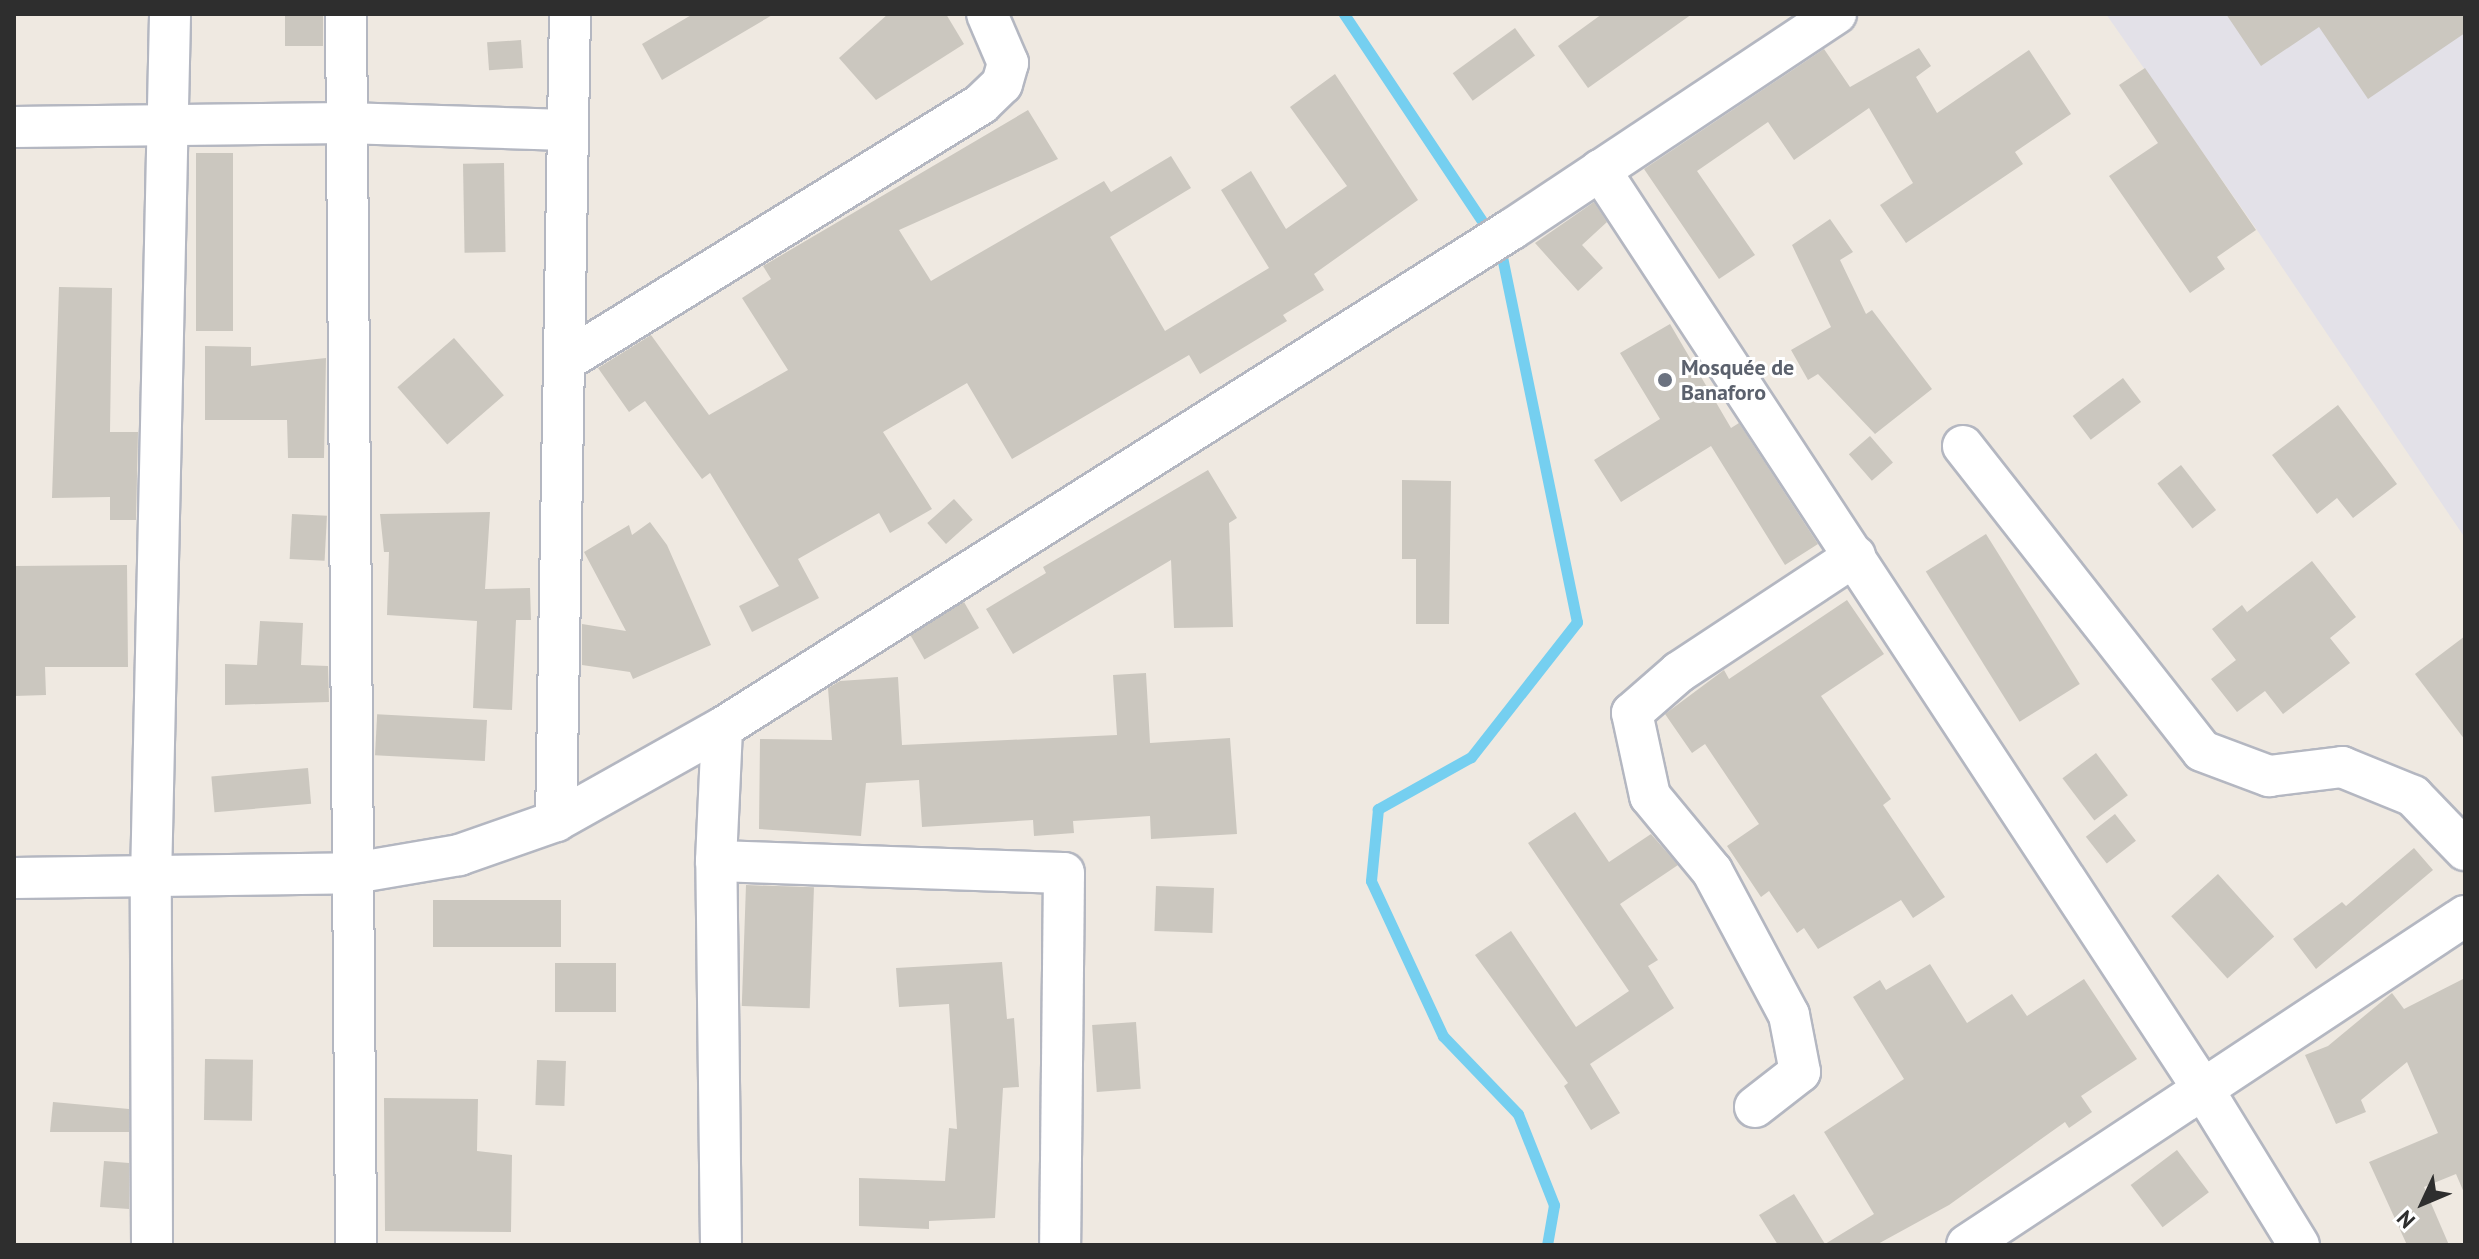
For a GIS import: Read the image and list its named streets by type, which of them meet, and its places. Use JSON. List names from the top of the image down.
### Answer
{
  "places": ["Mosquée de Banaforo"],
  "north": "bottom left"
}
